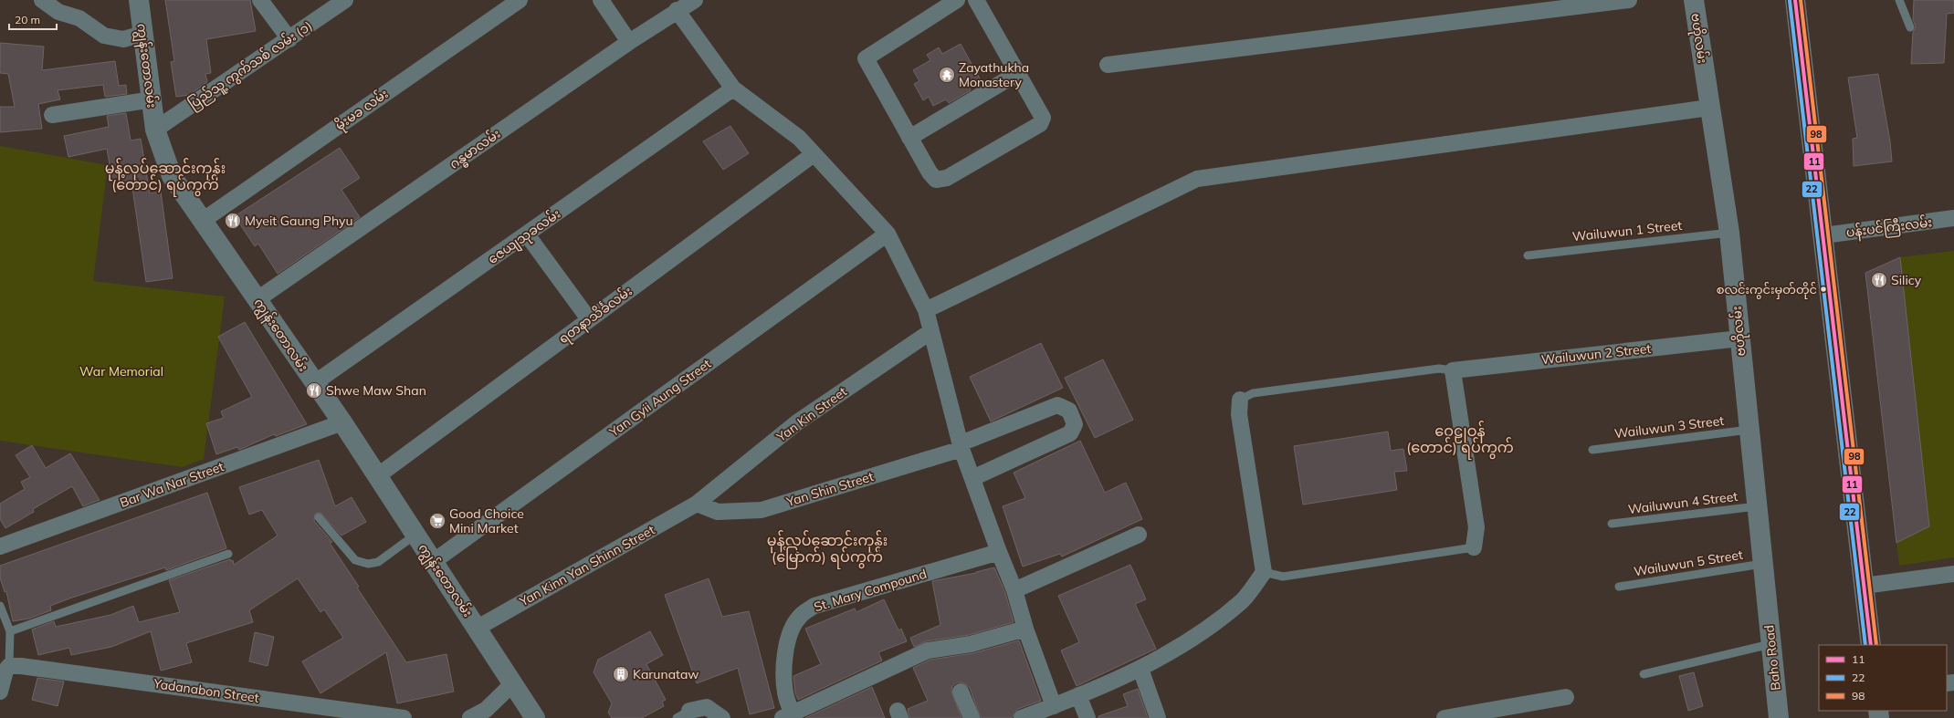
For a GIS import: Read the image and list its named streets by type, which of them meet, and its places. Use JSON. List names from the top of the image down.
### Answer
{
  "streets": {
    "main road": ["ဗဟိုလမ်း", "Baho Road"],
    "street": [
      "ပြည်သူ့ ကွက်သစ် လမ်း (၁)",
      "ကျွန်းတောလမ်း",
      "မိုးမခ လမ်း",
      "ဂန္ဓမာလမ်း",
      "ပန်းပင်ကြီးလမ်း",
      "ဇေယျသုခလမ်း",
      "ရတနာသိင်္ခလမ်း",
      "Wailuwun 2 Street",
      "Yan Gyii Aung Street",
      "Yan Kin Street",
      "Bar Wa Nar Street",
      "Yan Shin Street",
      "Yan Kinn Yan Shinn Street",
      "St. Mary Compound",
      "Yadanabon Street"
    ],
    "lane": [
      "Wailuwun 1 Street",
      "Wailuwun 3 Street",
      "Wailuwun 4 Street",
      "Wailuwun 5 Street"
    ]
  },
  "crossings": [
    ["ဗဟိုလမ်း", "Wailuwun 1 Street"],
    ["ဗဟိုလမ်း", "Wailuwun 2 Street"],
    ["ဗဟိုလမ်း", "Wailuwun 3 Street"],
    ["ဗဟိုလမ်း", "Wailuwun 4 Street"],
    ["ဗဟိုလမ်း", "Wailuwun 5 Street"],
    ["ဗဟိုလမ်း", "Baho Road"],
    ["ပြည်သူ့ ကွက်သစ် လမ်း (၁)", "ကျွန်းတောလမ်း"],
    ["ကျွန်းတောလမ်း", "မိုးမခ လမ်း"],
    ["ကျွန်းတောလမ်း", "ဂန္ဓမာလမ်း"],
    ["ကျွန်းတောလမ်း", "ဇေယျသုခလမ်း"],
    ["ကျွန်းတောလမ်း", "ရတနာသိင်္ခလမ်း"],
    ["ကျွန်းတောလမ်း", "Yan Gyii Aung Street"],
    ["ကျွန်းတောလမ်း", "Bar Wa Nar Street"],
    ["ကျွန်းတောလမ်း", "Yan Kinn Yan Shinn Street"],
    ["Yan Kin Street", "Yan Shin Street"],
    ["Yan Kin Street", "Yan Kinn Yan Shinn Street"],
    ["Yan Shin Street", "Yan Kinn Yan Shinn Street"]
  ],
  "districts": ["မုန့်လုပ်ဆောင်းကုန်း (တောင်) ရပ်ကွက်", "ဝေဠုဝန် (တောင်) ရပ်ကွက်", "မုန့်လုပ်ဆောင်းကုန်း (မြောက်) ရပ်ကွက်"],
  "parks": ["War Memorial"],
  "places": {
    "temple": ["Zayathukha Monastery"],
    "restaurant": ["Myeit Gaung Phyu", "Silicy", "Shwe Maw Shan"],
    "other": ["စလင်းကွင်းမှတ်တိုင်"],
    "supermarket": ["Good Choice Mini Market"],
    "building": ["Karunataw"]
  },
  "lines": ["transit line 11", "transit line 98", "transit line 22"],
  "legend": ["11", "22", "98"],
  "scale_bar": "20 m"
}
